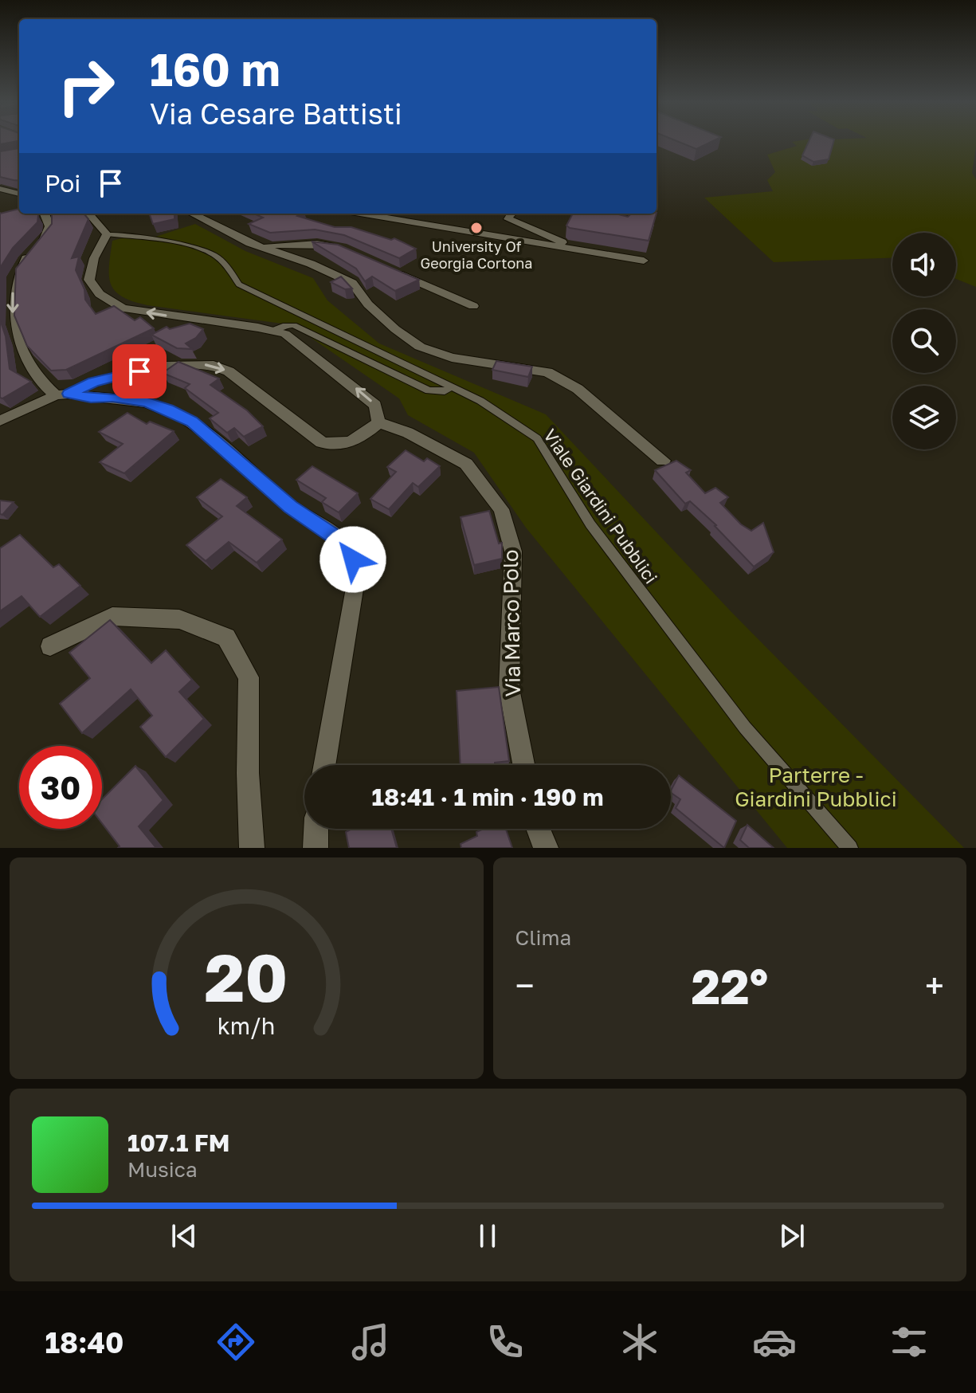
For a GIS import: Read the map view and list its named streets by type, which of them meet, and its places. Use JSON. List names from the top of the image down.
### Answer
{
  "streets": {
    "street": ["Viale Giardini Pubblici", "Via Marco Polo"]
  },
  "parks": ["Parterre - Giardini Pubblici"],
  "places": ["University Of Georgia Cortona"],
  "page": {
    "turn": ["160 m", "Via Cesare Battisti"],
    "then": "Poi",
    "limit": "30",
    "trip": "18:41 · 1 min · 190 m",
    "tile": "Clima",
    "heat": ["−", "22°", "+"],
    "song": ["107.1 FM", "Musica"],
    "tabs": "18:40",
    "gauge": ["20", "km/h"]
  }
}
